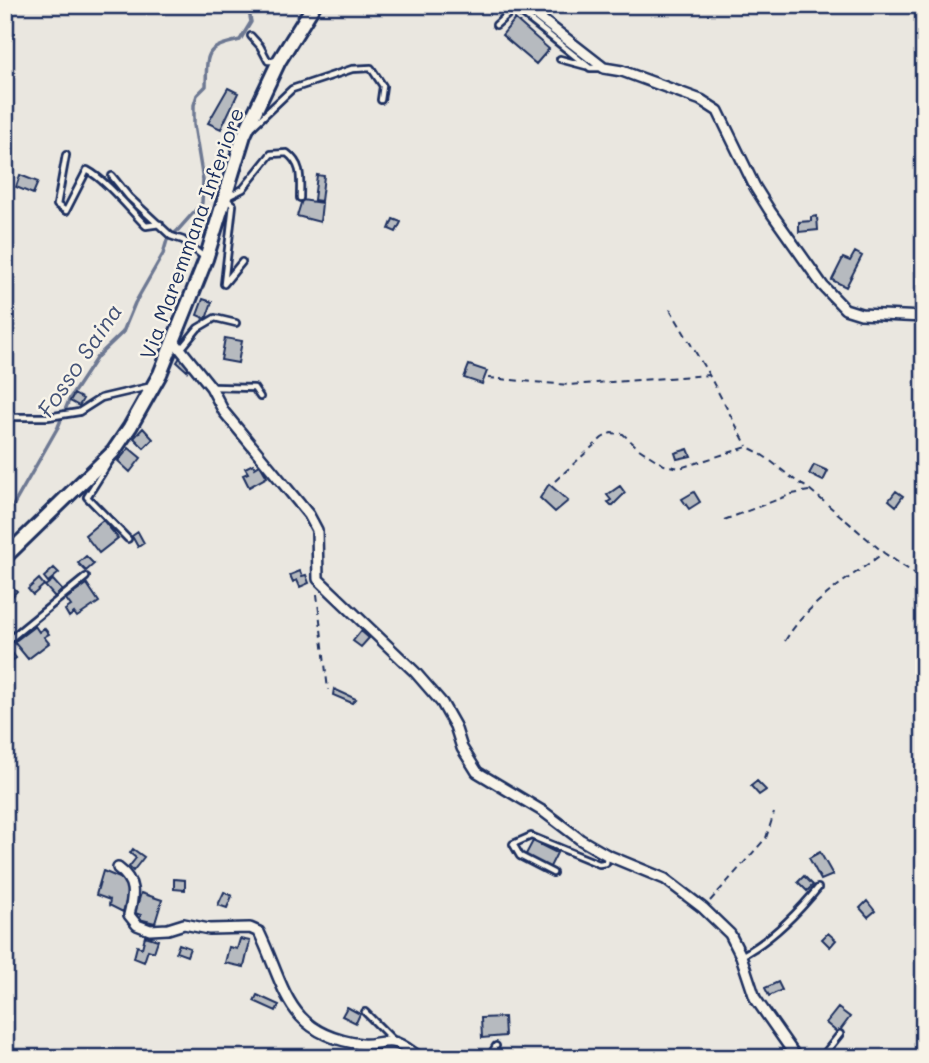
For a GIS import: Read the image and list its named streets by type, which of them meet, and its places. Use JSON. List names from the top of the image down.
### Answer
{
  "streets": {
    "main road": ["Via Maremmana Inferiore"]
  },
  "water": ["Fosso Saina"]
}
